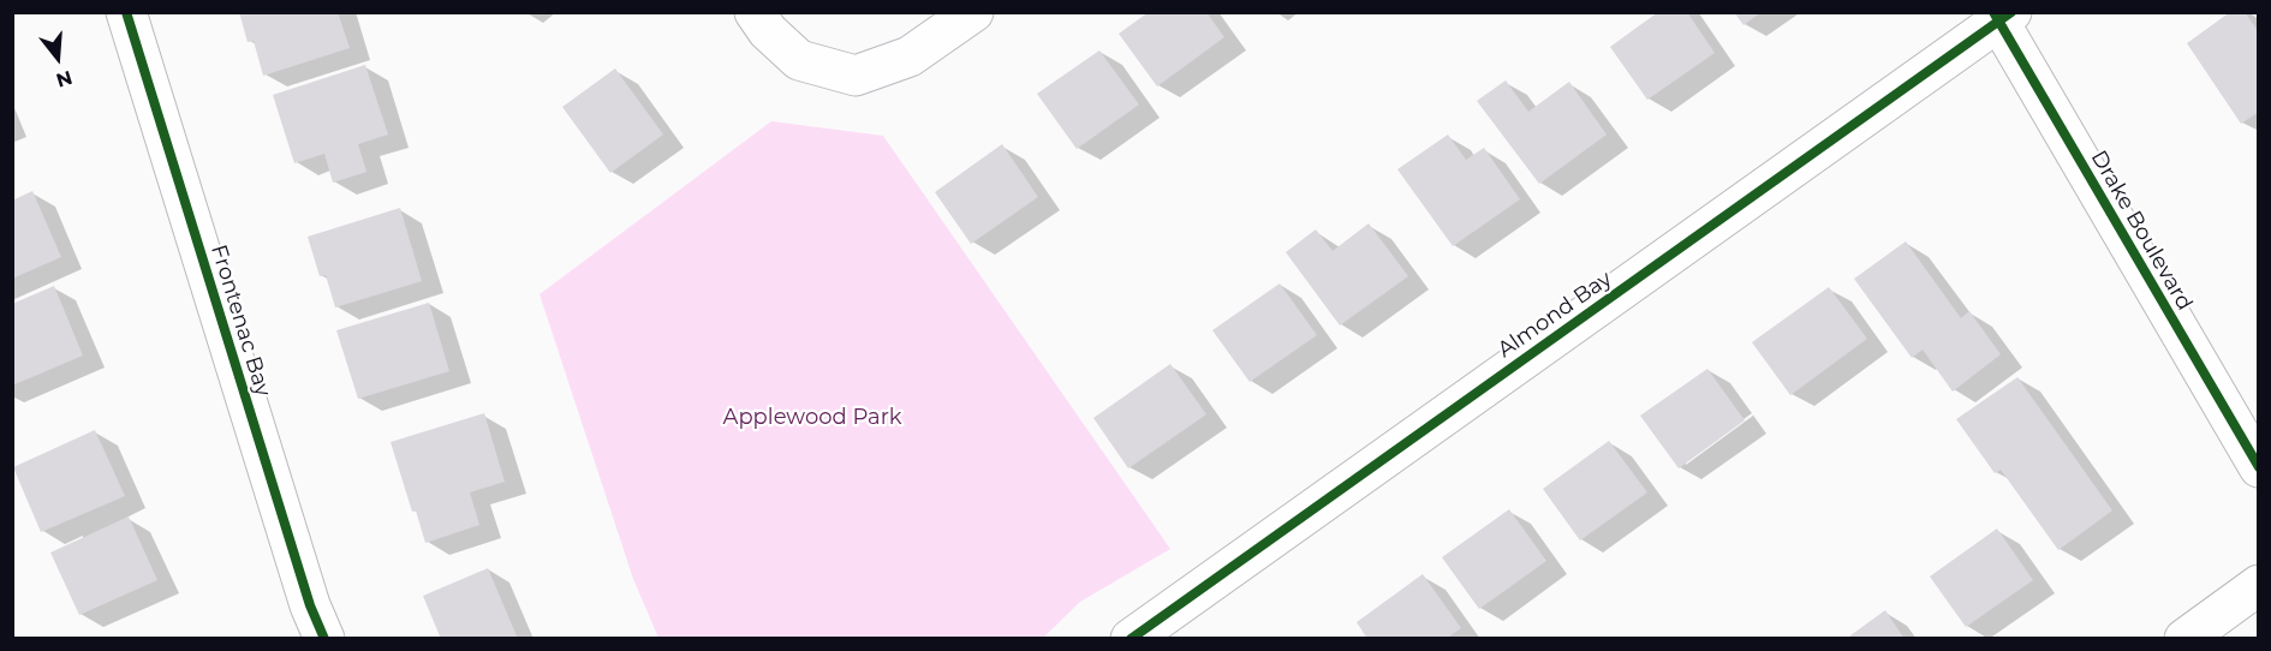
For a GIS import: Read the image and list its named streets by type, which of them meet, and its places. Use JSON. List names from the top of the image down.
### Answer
{
  "streets": {
    "street": ["Drake Boulevard", "Almond Bay", "Frontenac Bay"]
  },
  "crossings": [
    ["Drake Boulevard", "Almond Bay"]
  ],
  "parks": ["Applewood Park"],
  "north": "bottom"
}
